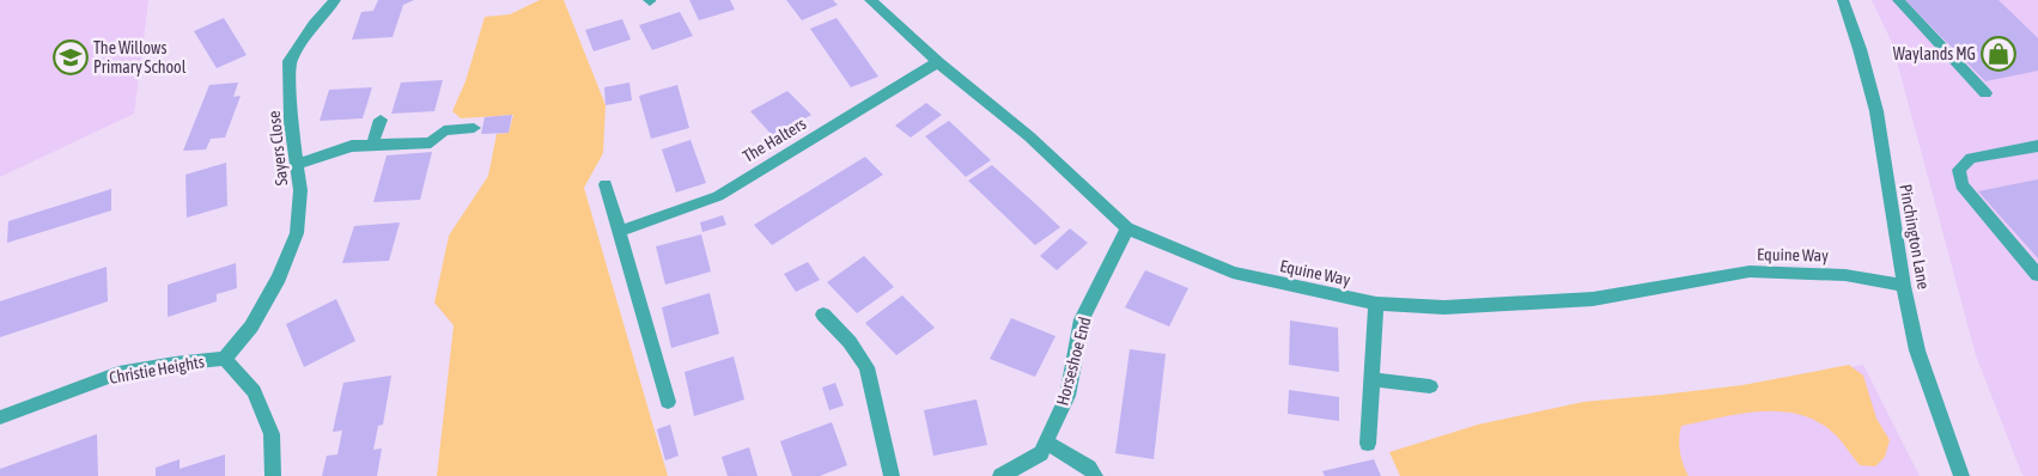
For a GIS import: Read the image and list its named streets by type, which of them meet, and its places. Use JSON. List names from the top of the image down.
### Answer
{
  "streets": {
    "street": [
      "The Halters",
      "Sayers Close",
      "Pinchington Lane",
      "Equine Way",
      "Horseshoe End",
      "Christie Heights"
    ]
  },
  "crossings": [
    ["The Halters", "Equine Way"],
    ["Sayers Close", "Christie Heights"],
    ["Pinchington Lane", "Equine Way"],
    ["Equine Way", "Horseshoe End"]
  ],
  "places": {
    "shop": ["Waylands MG"],
    "school or university": ["The Willows Primary School"]
  }
}
